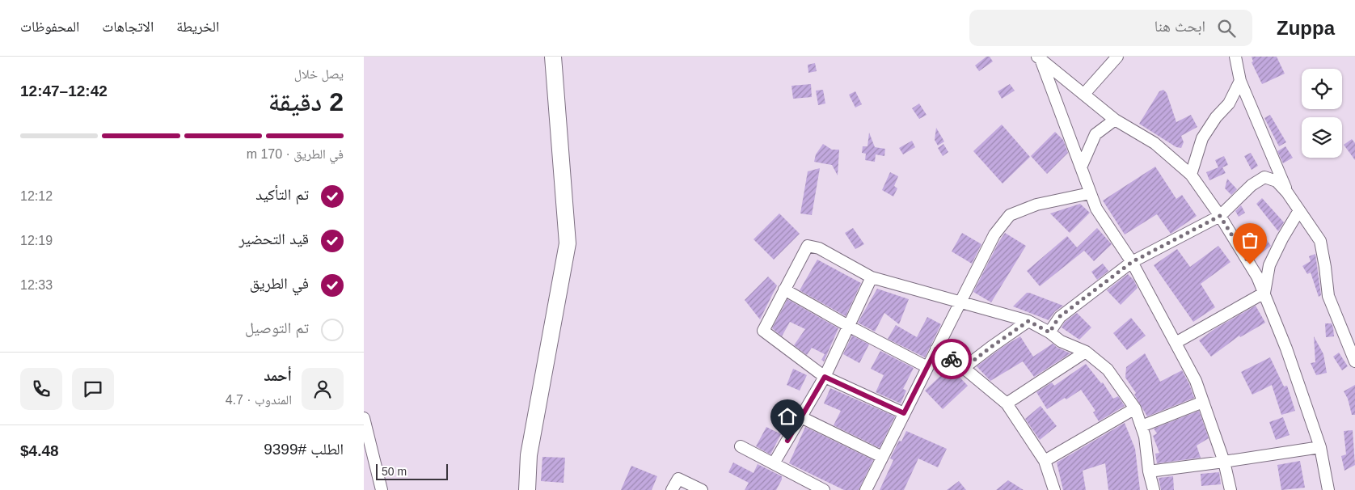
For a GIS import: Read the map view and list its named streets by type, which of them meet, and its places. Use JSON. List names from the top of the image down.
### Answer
{
  "scale_bar": "50 m",
  "page": {
    "header": "Zuppa",
    "search": "ابحث هنا",
    "nav": ["الخريطة", "الاتجاهات", "المحفوظات"],
    "heading": ["2 دقيقة", "يصل خلال", "12:42–12:47"],
    "panel": [
      "أحمد",
      "المندوب · 4.7",
      "الطلب #9399",
      "$4.48"
    ],
    "bar": "في الطريق · 170 m",
    "list": [
      ["تم التأكيد", "12:12"],
      ["قيد التحضير", "12:19"],
      ["في الطريق", "12:33"],
      "تم التوصيل"
    ],
    "scale": "50 m"
  }
}
